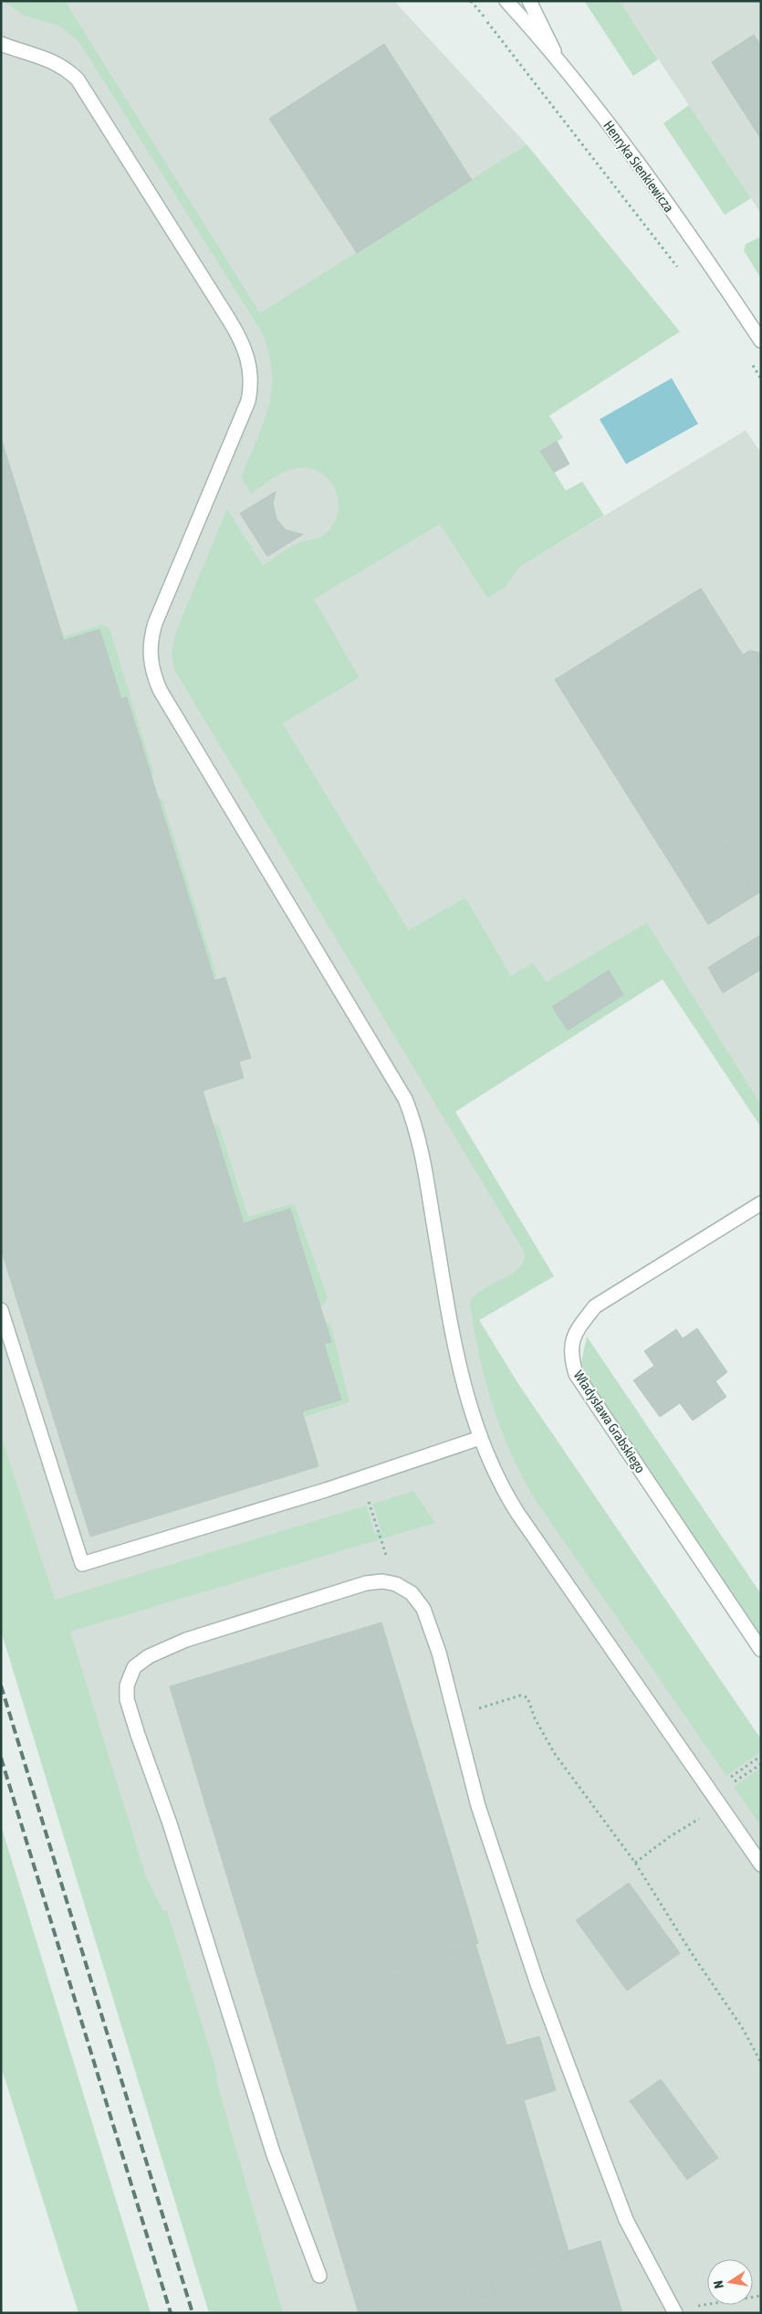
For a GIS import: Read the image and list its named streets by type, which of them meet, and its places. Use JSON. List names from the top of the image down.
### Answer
{
  "streets": {
    "street": ["Henryka Sienkiewicza", "Władysława Grabskiego"]
  },
  "north": "left"
}
